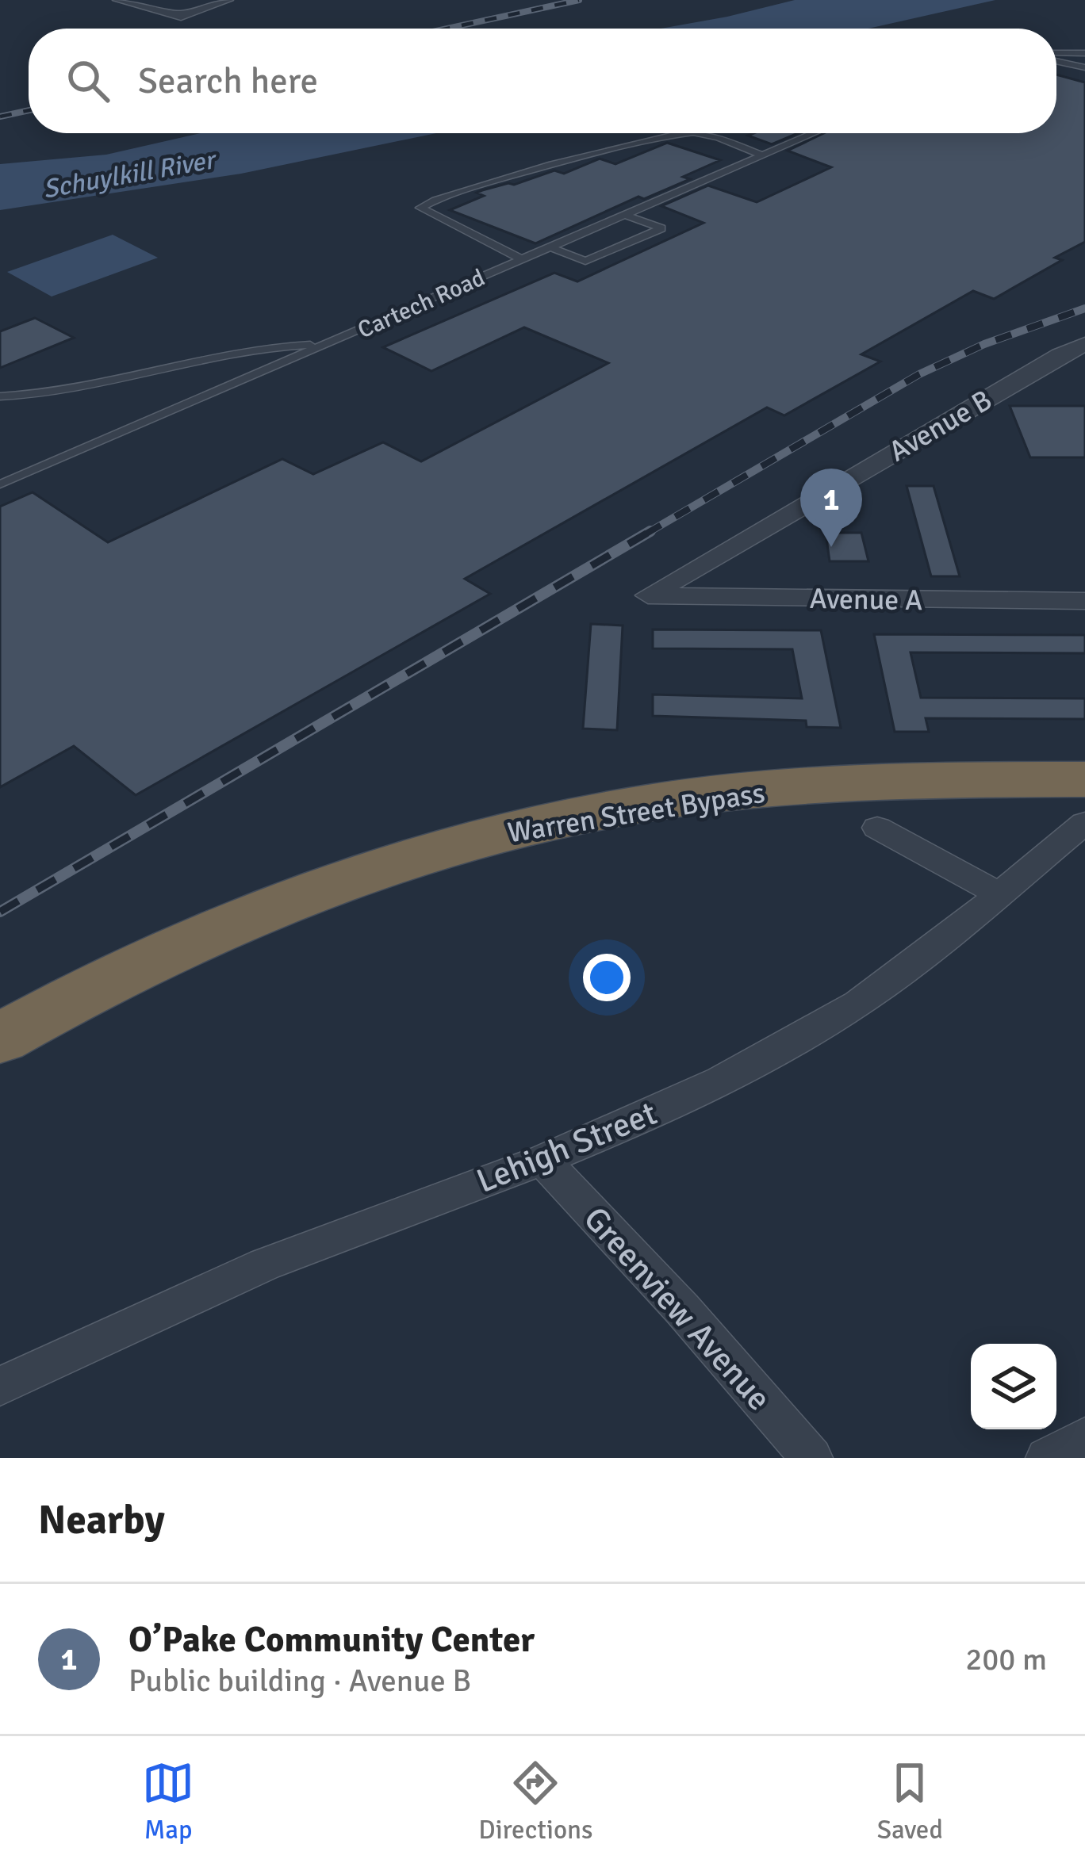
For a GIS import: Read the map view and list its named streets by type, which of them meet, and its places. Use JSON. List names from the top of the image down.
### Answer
{
  "streets": {
    "highway": ["Warren Street Bypass"],
    "street": [
      "Avenue B",
      "Avenue A",
      "Lehigh Street",
      "Greenview Avenue"
    ],
    "lane": ["Cartech Road"]
  },
  "crossings": [
    ["Avenue B", "Avenue A"],
    ["Lehigh Street", "Greenview Avenue"]
  ],
  "water": ["Schuylkill River"],
  "page": {
    "search": "Search here",
    "pins": "1",
    "heading": "Nearby",
    "list": [
      {
        "mark": "1",
        "name": "O’Pake Community Center",
        "note": "Public building · Avenue B",
        "value": "200 m"
      }
    ],
    "nav": ["Map", "Directions", "Saved"]
  }
}
